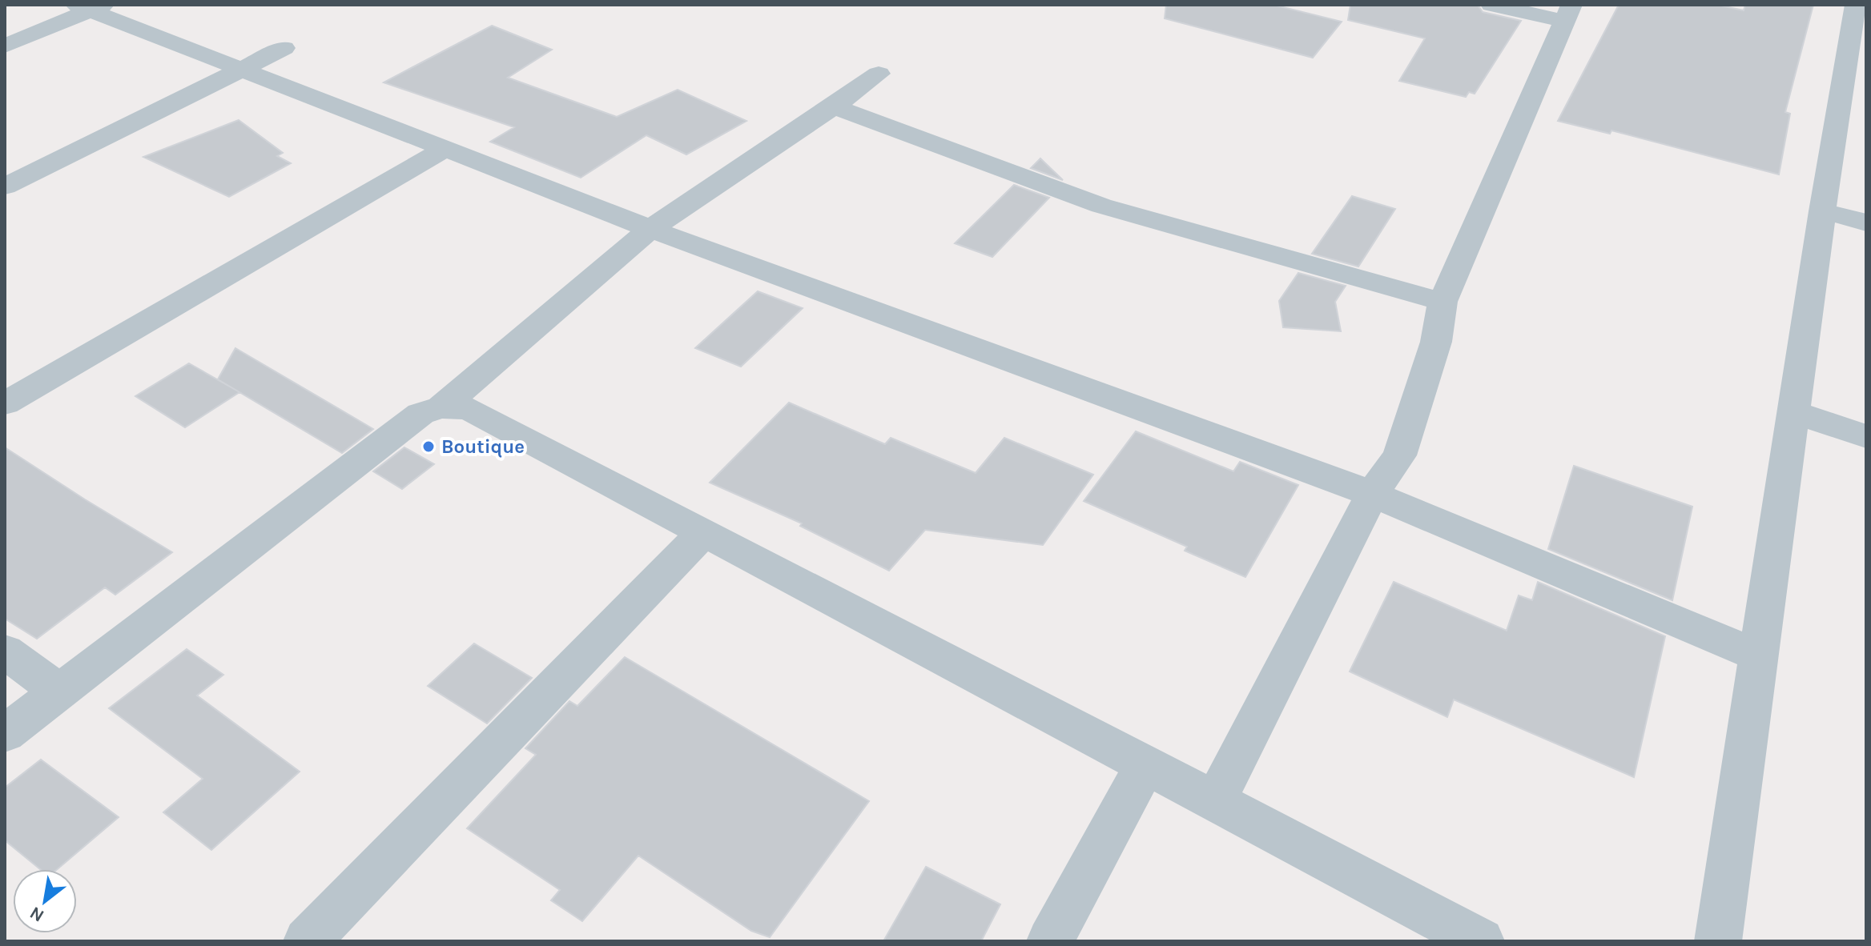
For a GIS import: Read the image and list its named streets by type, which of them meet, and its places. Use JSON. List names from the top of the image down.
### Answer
{
  "places": ["Boutique"],
  "north": "bottom left"
}
